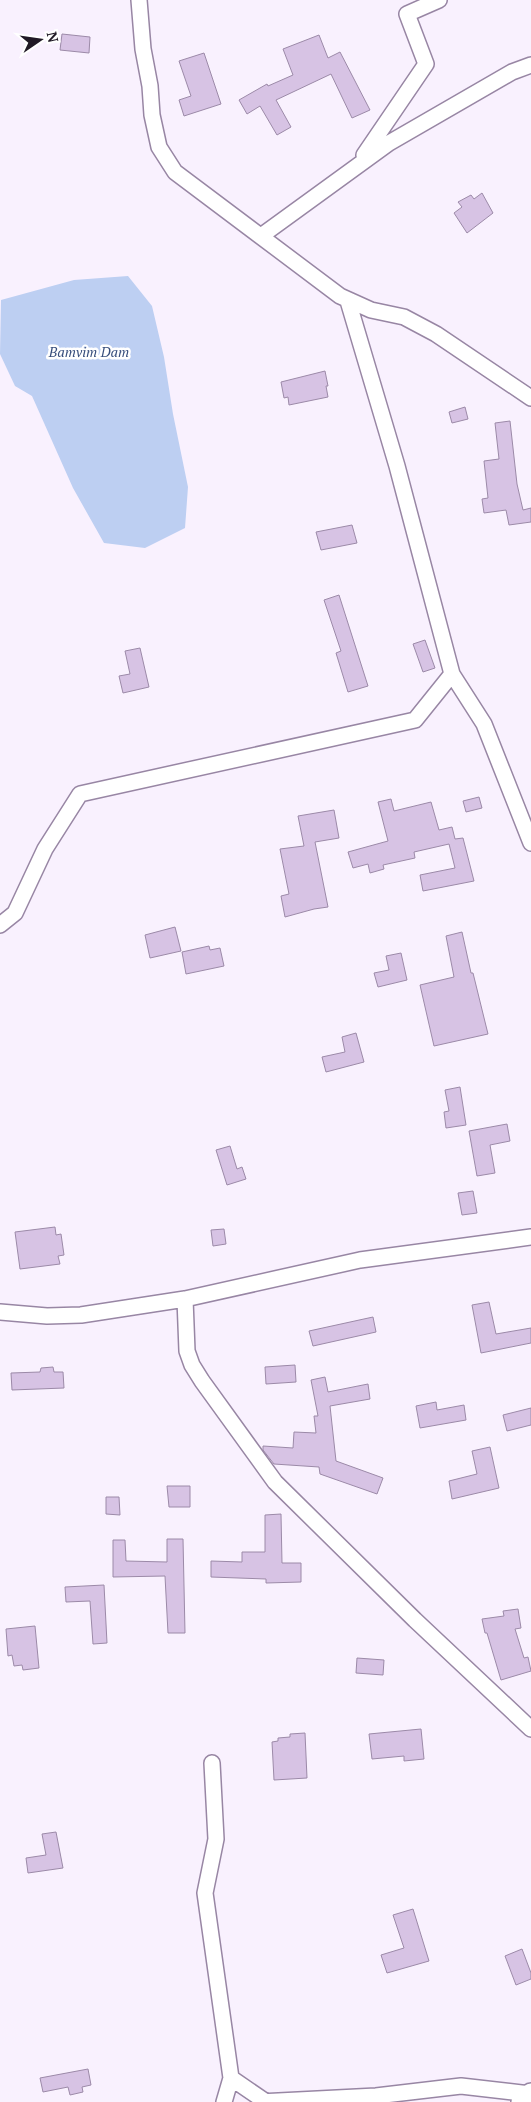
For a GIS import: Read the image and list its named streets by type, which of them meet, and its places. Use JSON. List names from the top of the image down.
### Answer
{
  "water": ["Bamvim Dam"],
  "north": "right"
}
